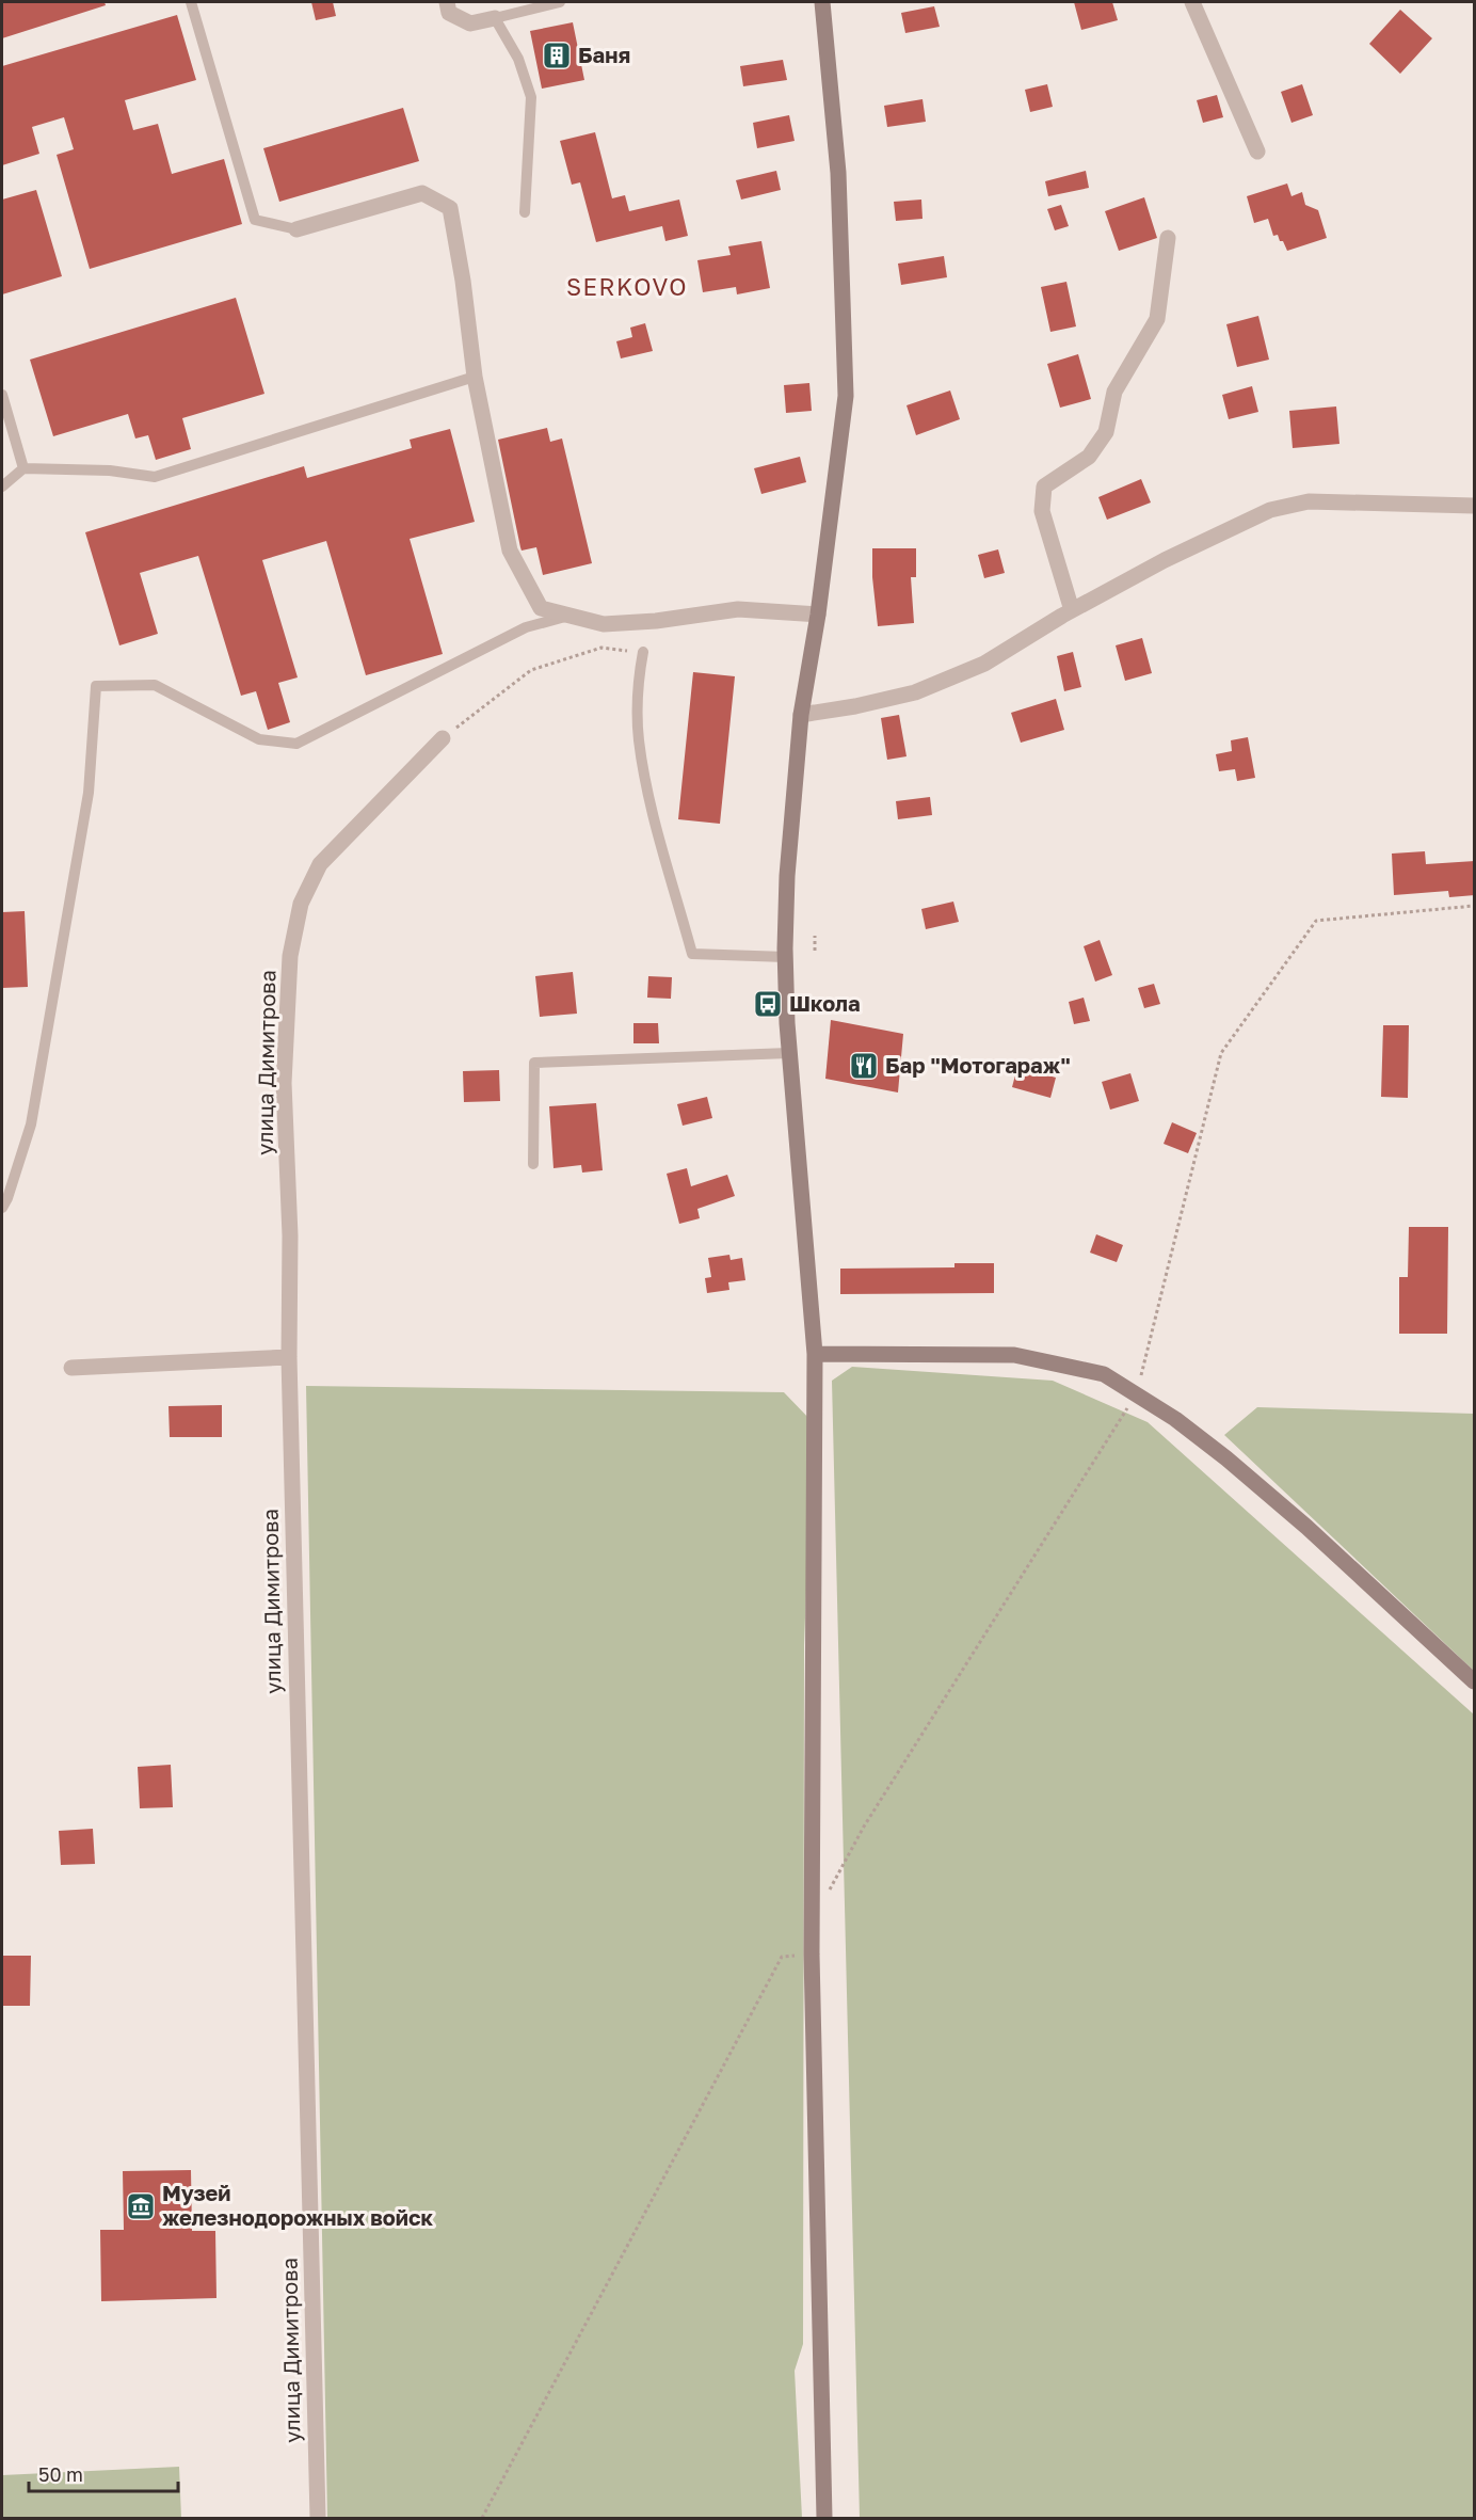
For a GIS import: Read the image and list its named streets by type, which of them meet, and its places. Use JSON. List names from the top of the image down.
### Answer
{
  "streets": {
    "street": ["улица Димитрова"]
  },
  "districts": ["SERKOVO"],
  "places": {
    "building": ["Баня"],
    "bus stop": ["Школа"],
    "restaurant": ["Бар \"Мотогараж\""],
    "museum": ["Музей железнодорожных войск"]
  },
  "scale_bar": "50 m"
}
